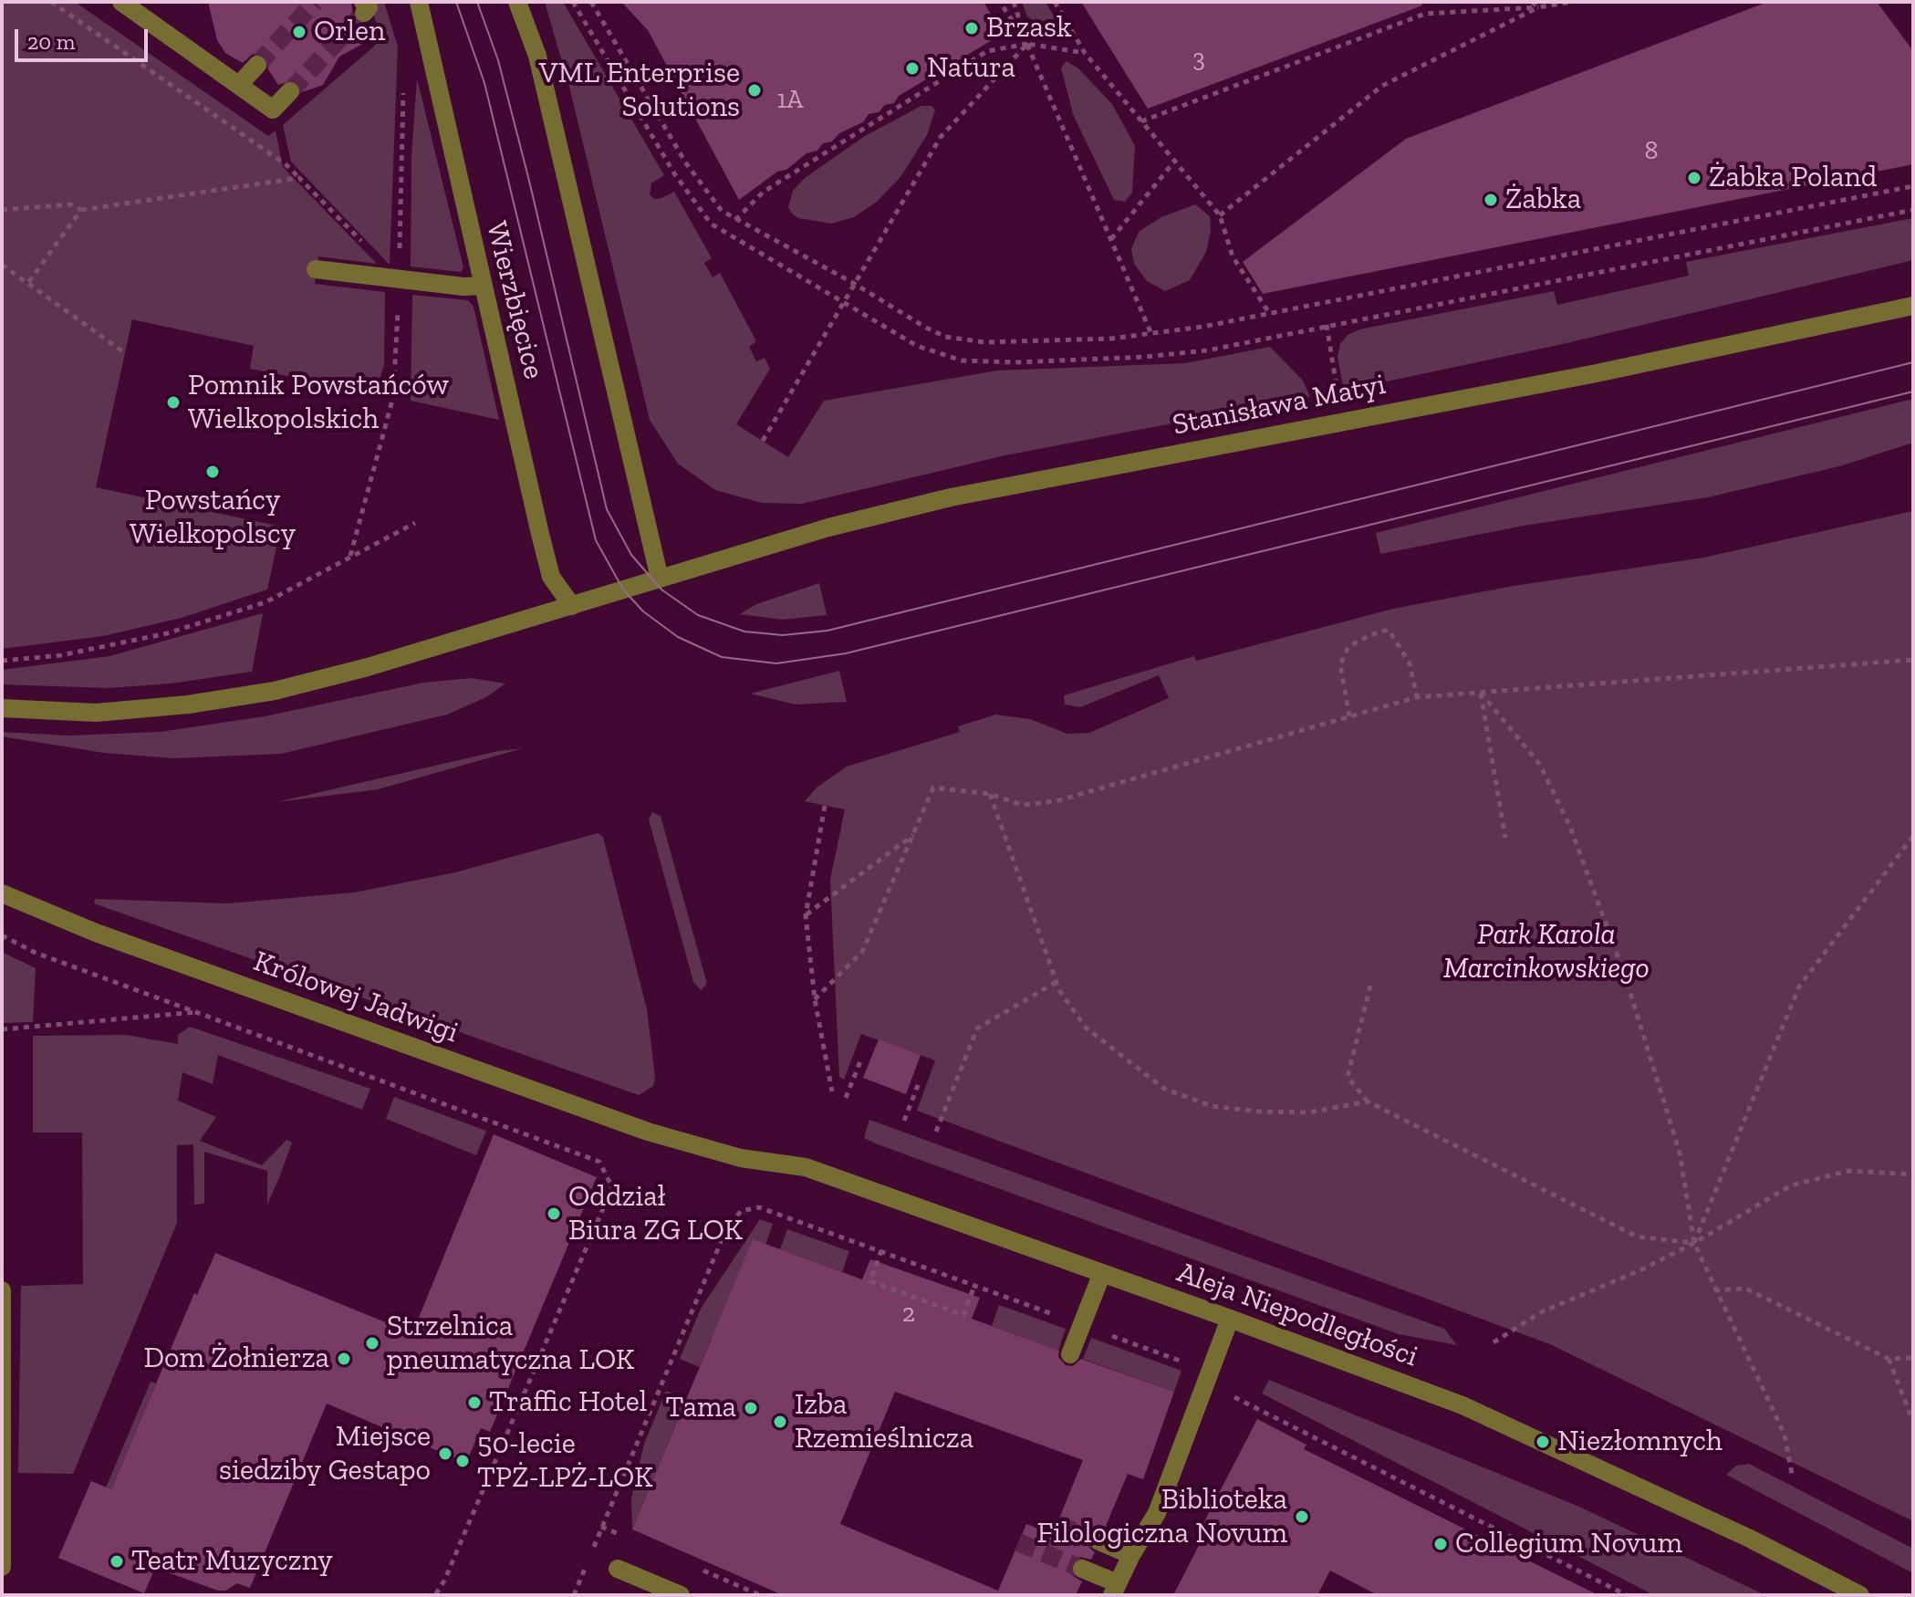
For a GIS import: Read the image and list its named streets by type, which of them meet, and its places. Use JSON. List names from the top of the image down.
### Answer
{
  "streets": {
    "street": [
      "Wierzbięcice",
      "Stanisława Matyi",
      "Królowej Jadwigi",
      "Aleja Niepodległości"
    ]
  },
  "crossings": [
    ["Królowej Jadwigi", "Aleja Niepodległości"]
  ],
  "parks": ["Park Karola Marcinkowskiego"],
  "places": [
    "Brzask",
    "Orlen",
    "Natura",
    "VML Enterprise Solutions",
    "Żabka Poland",
    "Żabka",
    "Pomnik Powstańców Wielkopolskich",
    "Powstańcy Wielkopolscy",
    "Oddział Biura ZG LOK",
    "Strzelnica pneumatyczna LOK",
    "Dom Żołnierza",
    "Traffic Hotel",
    "Tama",
    "Izba Rzemieślnicza",
    "Niezłomnych",
    "Miejsce siedziby Gestapo",
    "50-lecie TPŻ-LPŻ-LOK",
    "Biblioteka Filologiczna Novum",
    "Collegium Novum",
    "Teatr Muzyczny"
  ],
  "house_numbers": [
    "3",
    "1A",
    "8",
    "2"
  ],
  "scale_bar": "20 m"
}
